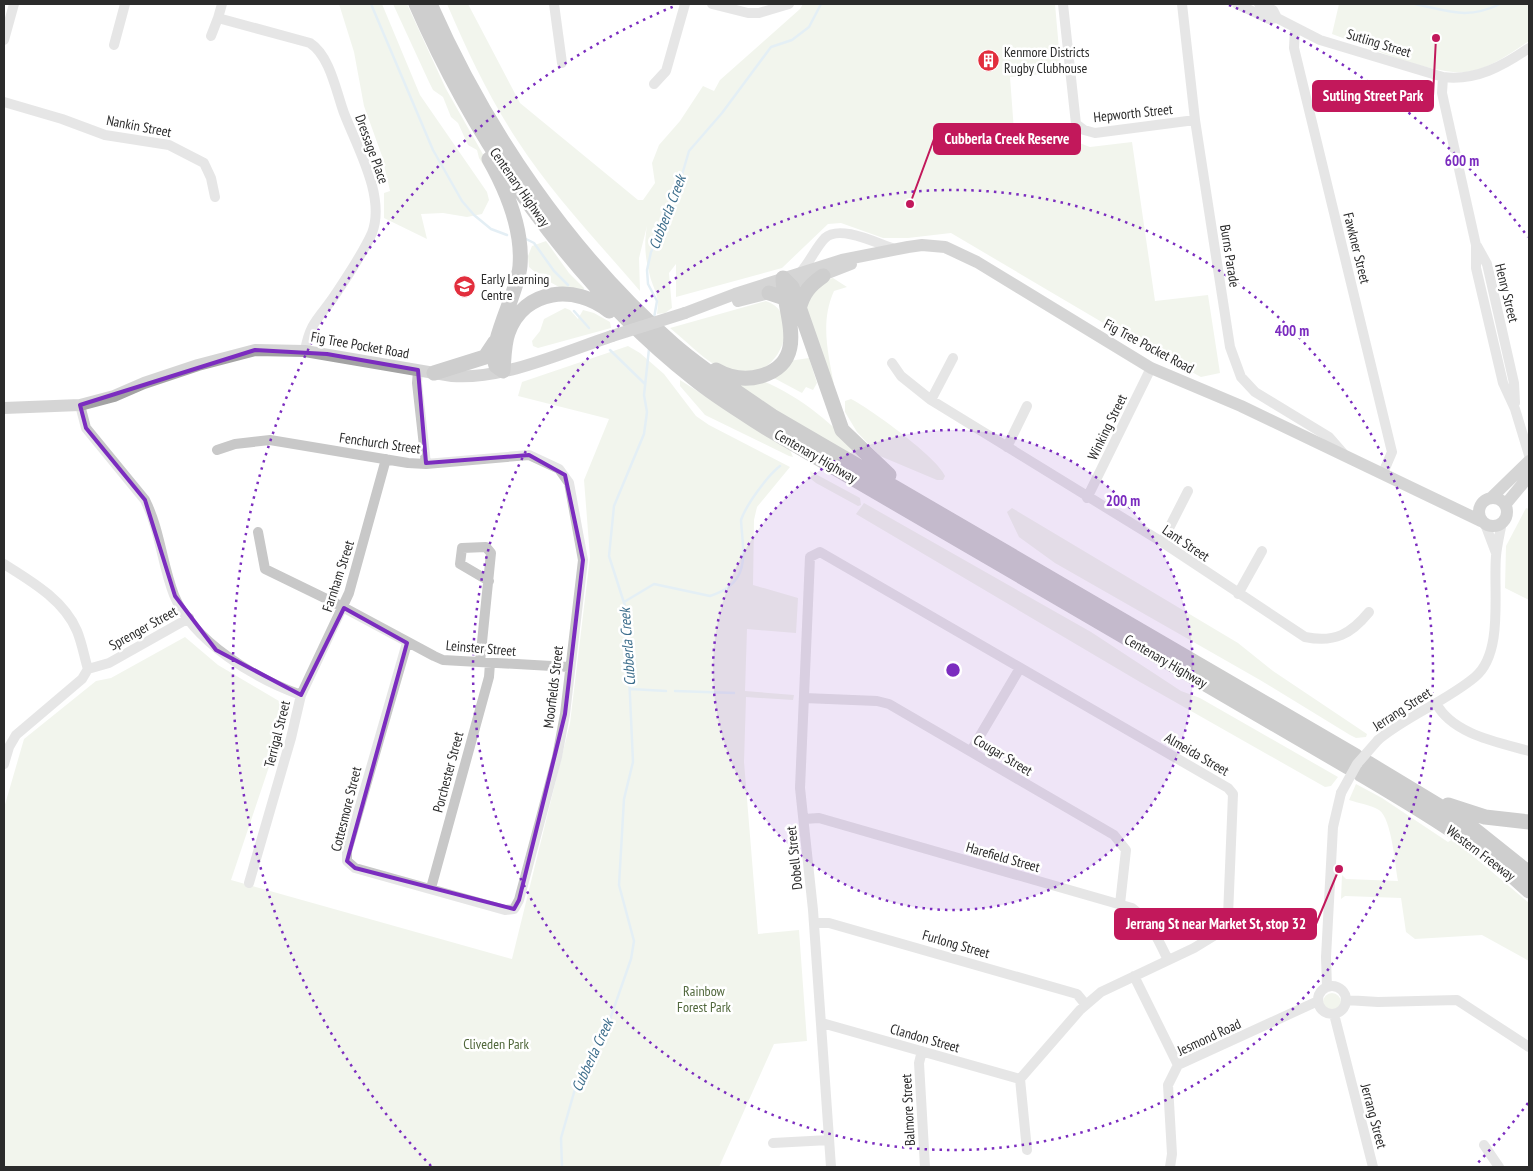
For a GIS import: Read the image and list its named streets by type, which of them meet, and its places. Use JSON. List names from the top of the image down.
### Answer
{
  "streets": {
    "highway": ["Centenary Highway", "Western Freeway"],
    "main road": ["Fig Tree Pocket Road"],
    "street": [
      "Sutling Street",
      "Hepworth Street",
      "Nankin Street",
      "Dressage Place",
      "Fawkner Street",
      "Burns Parade",
      "Henry Street",
      "Winking Street",
      "Fenchurch Street",
      "Lant Street",
      "Farnham Street",
      "Sprenger Street",
      "Leinster Street",
      "Moorfields Street",
      "Jerrang Street",
      "Terrigal Street",
      "Almeida Street",
      "Cougar Street",
      "Porchester Street",
      "Cottesmore Street",
      "Harefield Street",
      "Dobell Street",
      "Furlong Street",
      "Jesmond Road",
      "Clandon Street",
      "Balmore Street"
    ]
  },
  "crossings": [
    ["Sutling Street", "Fawkner Street"],
    ["Sutling Street", "Henry Street"],
    ["Hepworth Street", "Burns Parade"],
    ["Dressage Place", "Fig Tree Pocket Road"],
    ["Centenary Highway", "Western Freeway"],
    ["Fawkner Street", "Fig Tree Pocket Road"],
    ["Burns Parade", "Fig Tree Pocket Road"],
    ["Fig Tree Pocket Road", "Winking Street"],
    ["Fig Tree Pocket Road", "Sprenger Street"],
    ["Fig Tree Pocket Road", "Jerrang Street"],
    ["Winking Street", "Lant Street"],
    ["Fenchurch Street", "Farnham Street"],
    ["Fenchurch Street", "Moorfields Street"],
    ["Farnham Street", "Leinster Street"],
    ["Farnham Street", "Terrigal Street"],
    ["Sprenger Street", "Terrigal Street"],
    ["Leinster Street", "Moorfields Street"],
    ["Leinster Street", "Porchester Street"],
    ["Leinster Street", "Cottesmore Street"],
    ["Moorfields Street", "Cottesmore Street"],
    ["Jerrang Street", "Jesmond Road"],
    ["Almeida Street", "Harefield Street"],
    ["Almeida Street", "Dobell Street"],
    ["Almeida Street", "Furlong Street"],
    ["Almeida Street", "Clandon Street"],
    ["Cougar Street", "Harefield Street"],
    ["Cougar Street", "Dobell Street"],
    ["Porchester Street", "Cottesmore Street"],
    ["Harefield Street", "Dobell Street"],
    ["Dobell Street", "Furlong Street"],
    ["Dobell Street", "Clandon Street"],
    ["Clandon Street", "Balmore Street"]
  ],
  "water": ["Cubberla Creek"],
  "parks": ["Rainbow Forest Park", "Cliveden Park"],
  "places": {
    "other": ["Sutling Street Park", "Cubberla Creek Reserve", "Jerrang St near Market St, stop 32"],
    "building": ["Kenmore Districts Rugby Clubhouse"],
    "school or university": ["Early Learning Centre"]
  },
  "rings": ["600 m", "400 m", "200 m"]
}
